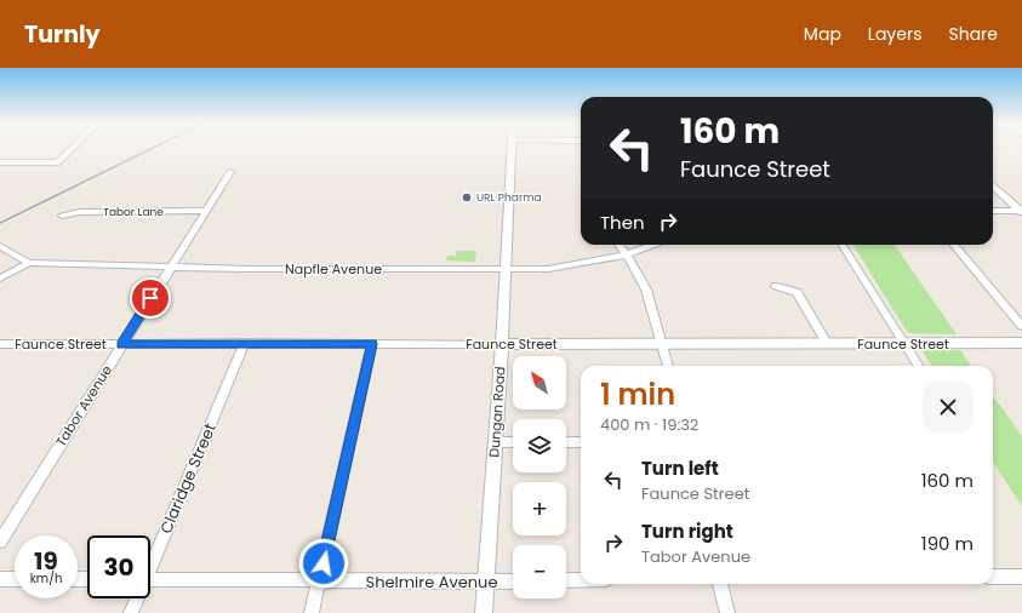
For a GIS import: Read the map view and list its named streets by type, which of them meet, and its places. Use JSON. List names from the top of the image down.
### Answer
{
  "streets": {
    "street": [
      "Tabor Lane",
      "Napfle Avenue",
      "Faunce Street",
      "Tabor Avenue",
      "Dungan Road",
      "Claridge Street",
      "Shelmire Avenue"
    ]
  },
  "crossings": [
    ["Tabor Lane", "Tabor Avenue"],
    ["Napfle Avenue", "Tabor Avenue"],
    ["Napfle Avenue", "Dungan Road"],
    ["Faunce Street", "Tabor Avenue"],
    ["Faunce Street", "Dungan Road"],
    ["Faunce Street", "Claridge Street"],
    ["Dungan Road", "Shelmire Avenue"]
  ],
  "places": ["URL Pharma"],
  "north": "top left",
  "page": {
    "header": "Turnly",
    "nav": ["Map", "Layers", "Share"],
    "turn": ["160 m", "Faunce Street"],
    "then": "Then",
    "map_buttons": ["+", "−"],
    "heading": ["1 min", "400 m · 19:32"],
    "list": [
      {
        "name": "Turn left",
        "note": "Faunce Street",
        "value": "160 m"
      },
      {
        "name": "Turn right",
        "note": "Tabor Avenue",
        "value": "190 m"
      }
    ],
    "speed": "19 km/h",
    "limit": "30"
  }
}
